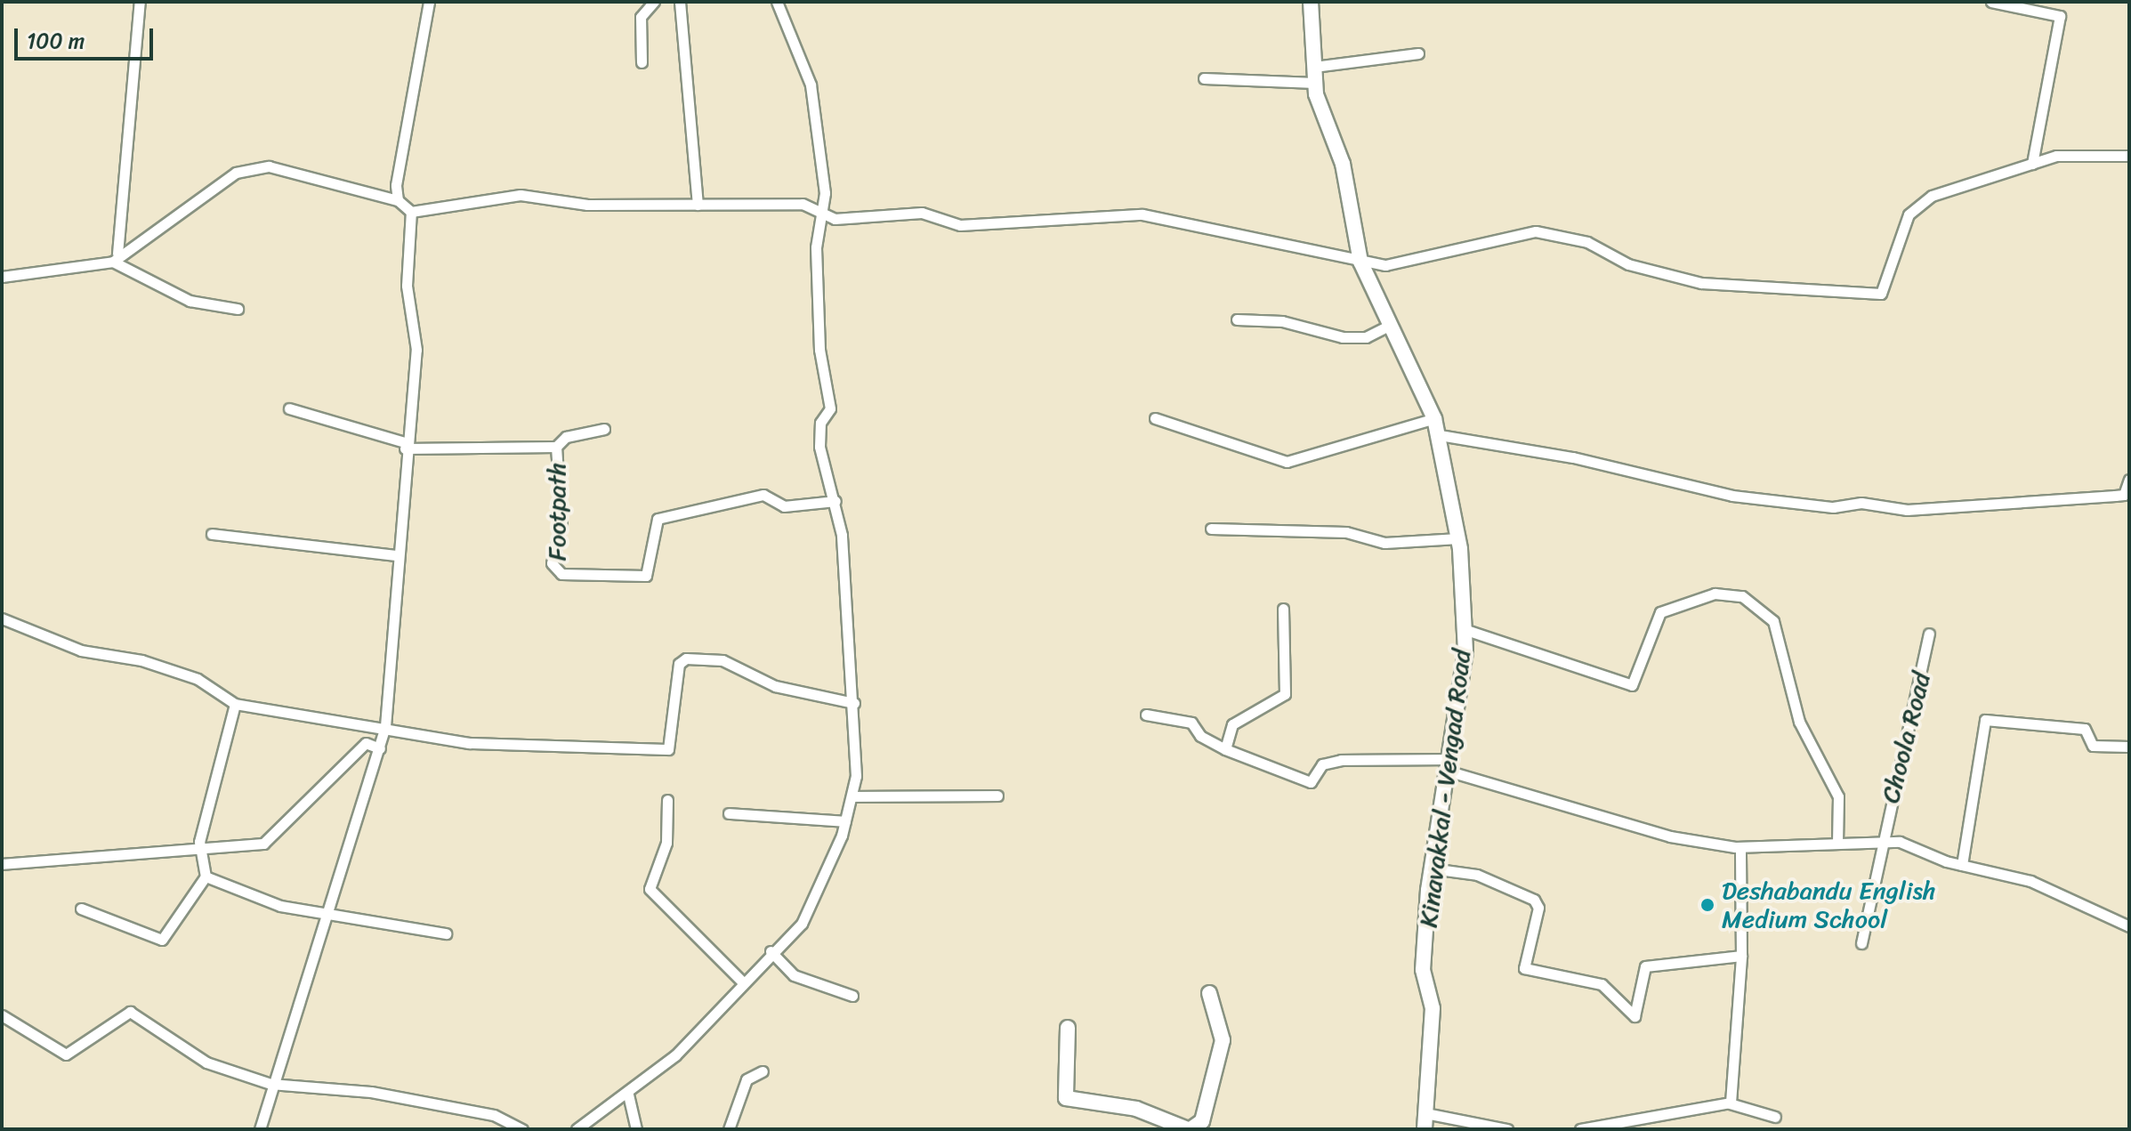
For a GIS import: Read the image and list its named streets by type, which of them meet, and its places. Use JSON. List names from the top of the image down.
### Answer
{
  "streets": {
    "main road": ["Kinavakkal - Vengad Road"],
    "street": ["Footpath", "Choola Road"]
  },
  "places": ["Deshabandu English Medium School"],
  "scale_bar": "100 m"
}
